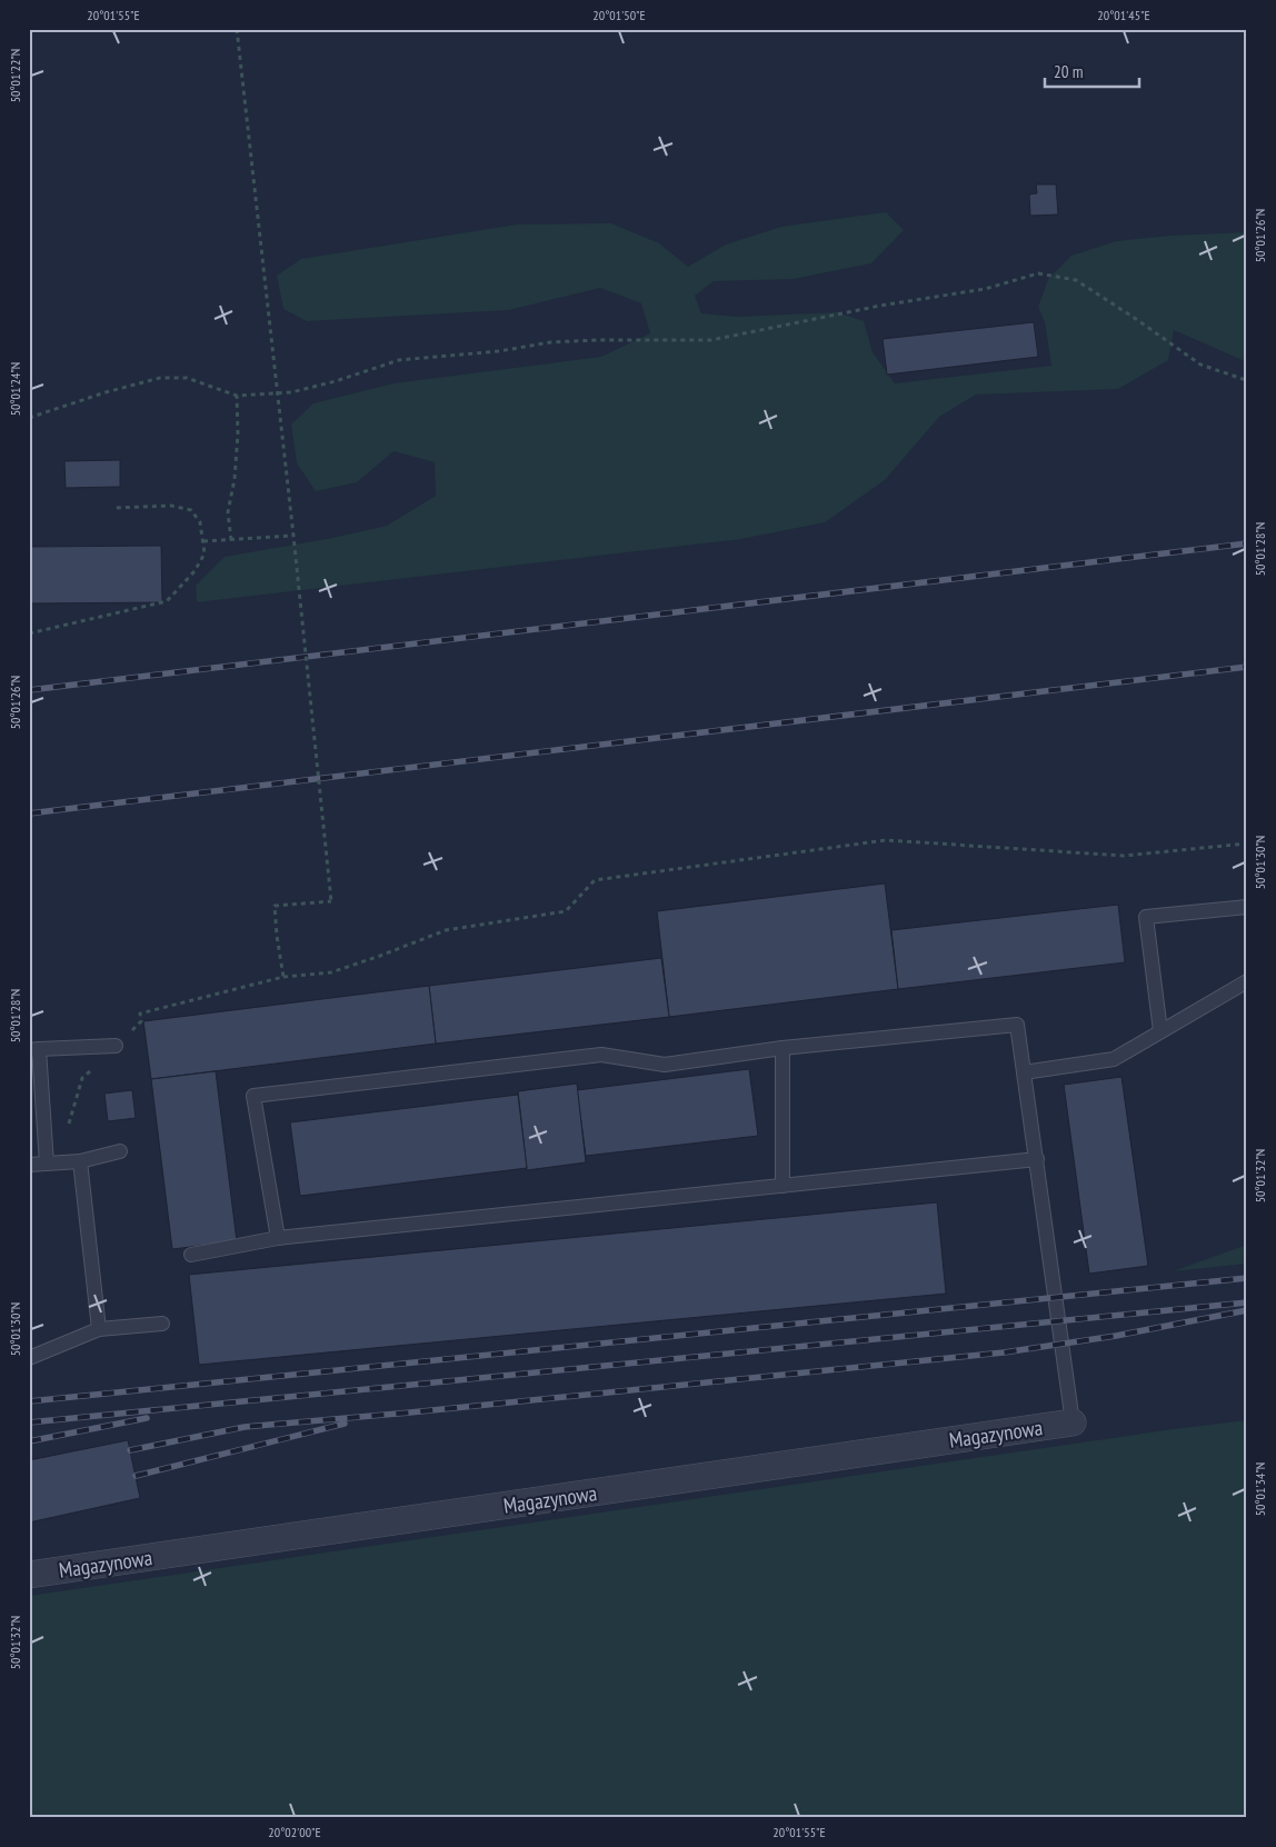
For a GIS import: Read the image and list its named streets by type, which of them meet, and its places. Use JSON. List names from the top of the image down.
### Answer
{
  "streets": {
    "street": ["Magazynowa"]
  },
  "scale_bar": "20 m",
  "coordinates": [
    "20°01'55\"E",
    "20°01'50\"E",
    "20°01'45\"E",
    "50°01'22\"N",
    "50°01'26\"N",
    "50°01'24\"N",
    "50°01'28\"N",
    "50°01'30\"N",
    "50°01'32\"N",
    "50°01'34\"N",
    "20°02'00\"E"
  ]
}
